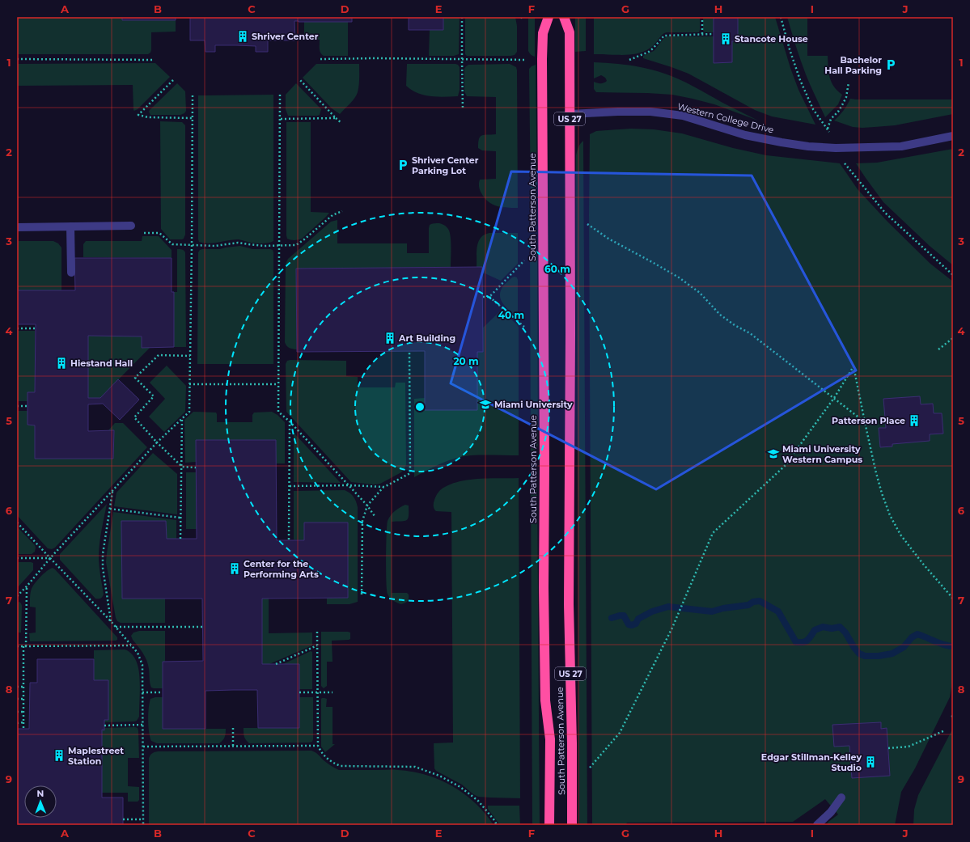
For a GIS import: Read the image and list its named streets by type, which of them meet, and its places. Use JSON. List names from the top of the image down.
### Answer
{
  "streets": {
    "highway": ["US 27", "South Patterson Avenue"],
    "street": ["Western College Drive"]
  },
  "crossings": [
    ["Western College Drive", "South Patterson Avenue"]
  ],
  "places": {
    "building": [
      "Shriver Center",
      "Stancote House",
      "Art Building",
      "Hiestand Hall",
      "Patterson Place",
      "Center for the Performing Arts",
      "Maplestreet Station",
      "Edgar Stillman-Kelley Studio"
    ],
    "parking": ["Bachelor Hall Parking", "Shriver Center Parking Lot"],
    "school or university": ["Miami University", "Miami University Western Campus"]
  },
  "north": "top",
  "grid": {
    "columns": [
      "A",
      "B",
      "C",
      "D",
      "E",
      "F",
      "G",
      "H",
      "I",
      "J"
    ],
    "rows": [
      "1",
      "2",
      "3",
      "4",
      "5",
      "6",
      "7",
      "8",
      "9"
    ]
  },
  "rings": ["60 m", "40 m", "20 m"]
}
